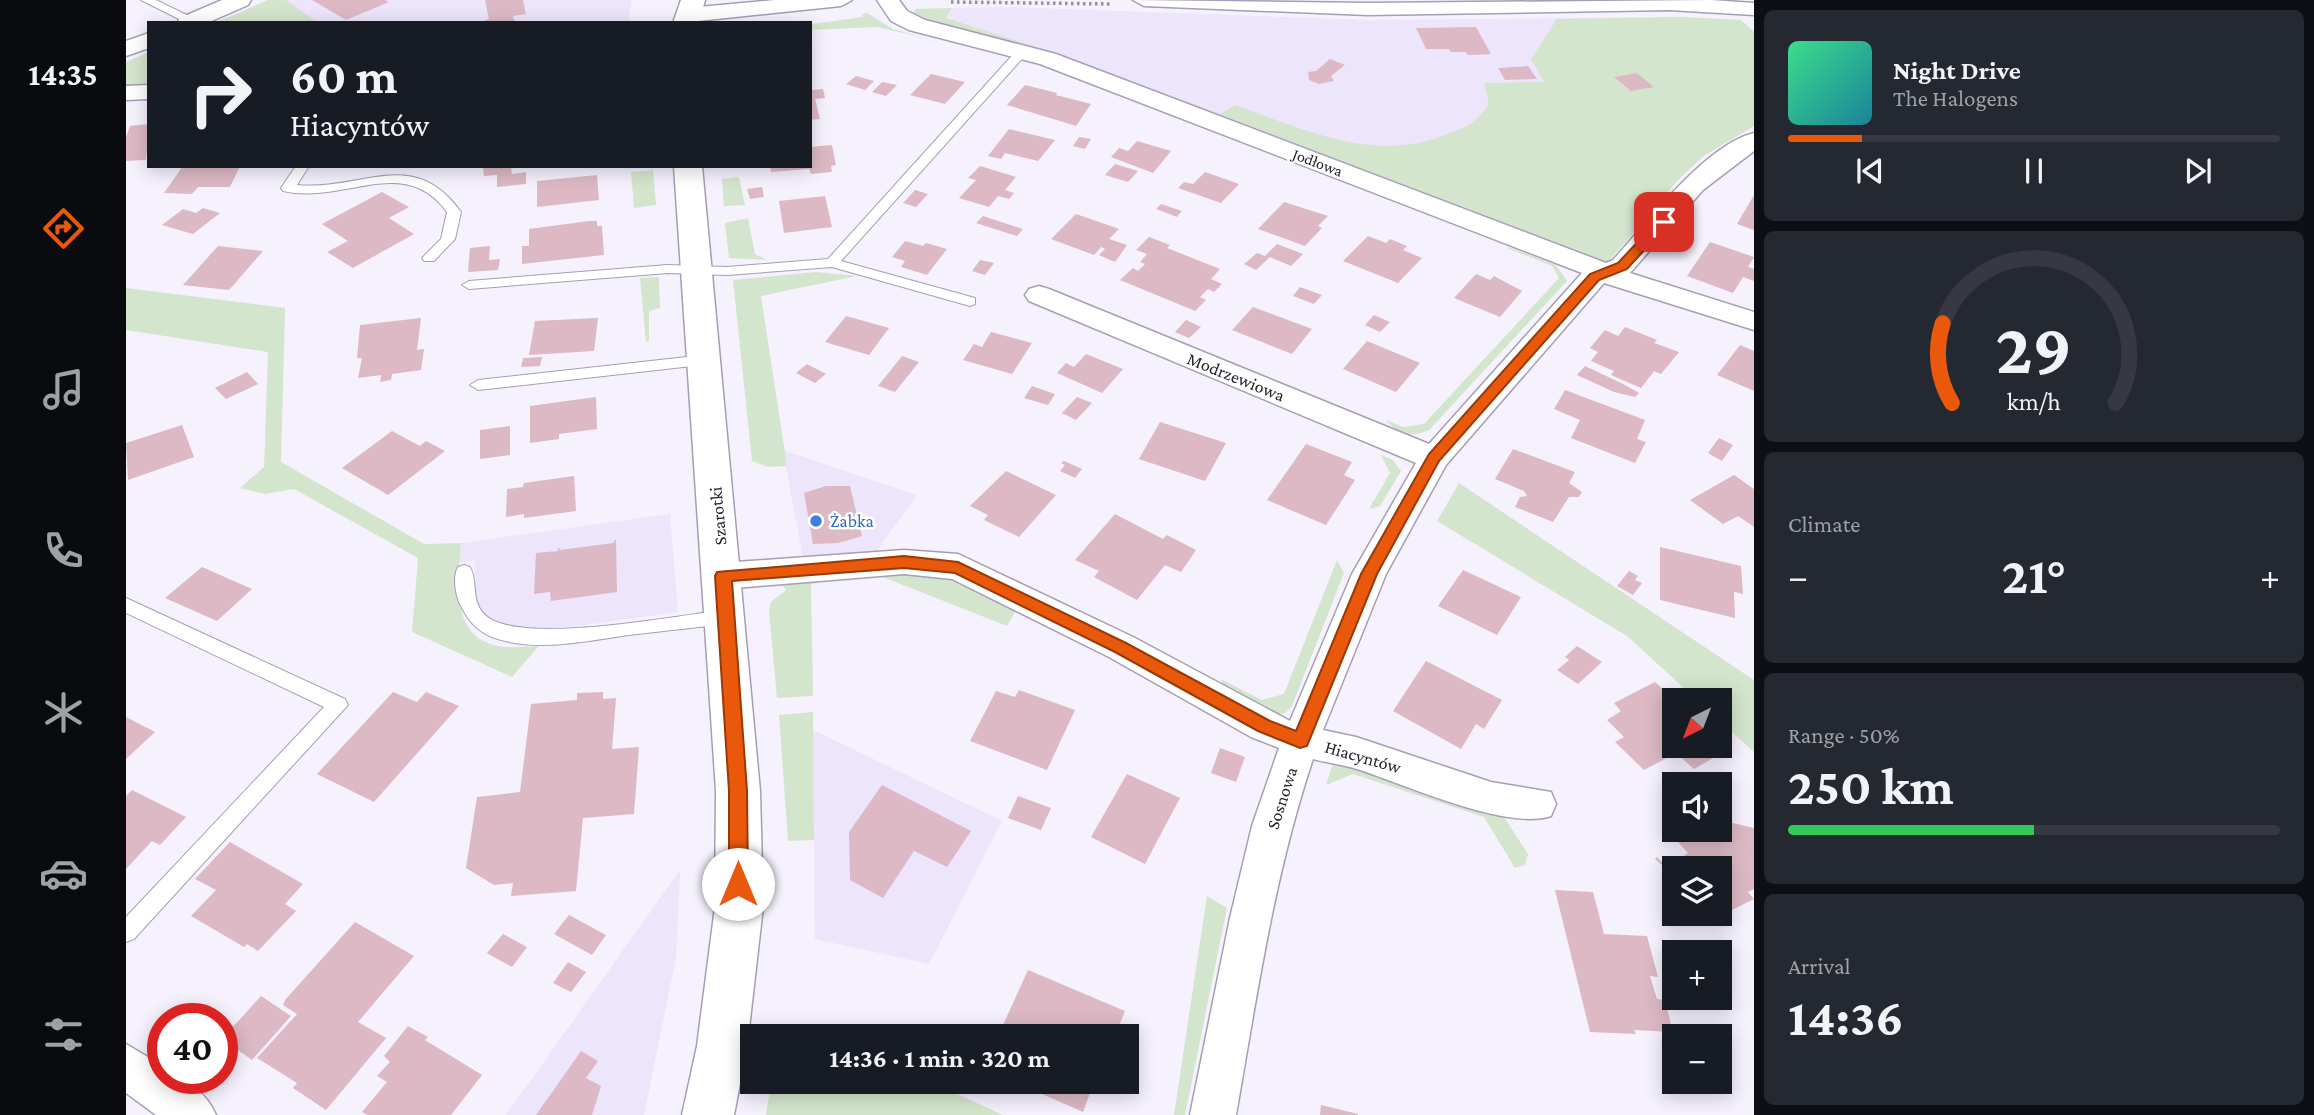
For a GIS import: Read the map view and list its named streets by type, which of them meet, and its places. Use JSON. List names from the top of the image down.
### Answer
{
  "streets": {
    "street": [
      "Jodłowa",
      "Modrzewiowa",
      "Szarotki",
      "Hiacyntów",
      "Sosnowa"
    ]
  },
  "crossings": [
    ["Jodłowa", "Sosnowa"],
    ["Modrzewiowa", "Sosnowa"],
    ["Szarotki", "Hiacyntów"],
    ["Hiacyntów", "Sosnowa"]
  ],
  "places": ["Żabka"],
  "north": "bottom left",
  "page": {
    "tabs": "14:35",
    "turn": ["60 m", "Hiacyntów"],
    "song": ["Night Drive", "The Halogens"],
    "tile": [
      "Climate",
      ["Range · 50%", "250 km"],
      ["Arrival", "14:36"]
    ],
    "heat": ["−", "21°", "+"],
    "map_buttons": ["+", "−"],
    "limit": "40",
    "trip": "14:36 · 1 min · 320 m",
    "gauge": ["29", "km/h"]
  }
}
